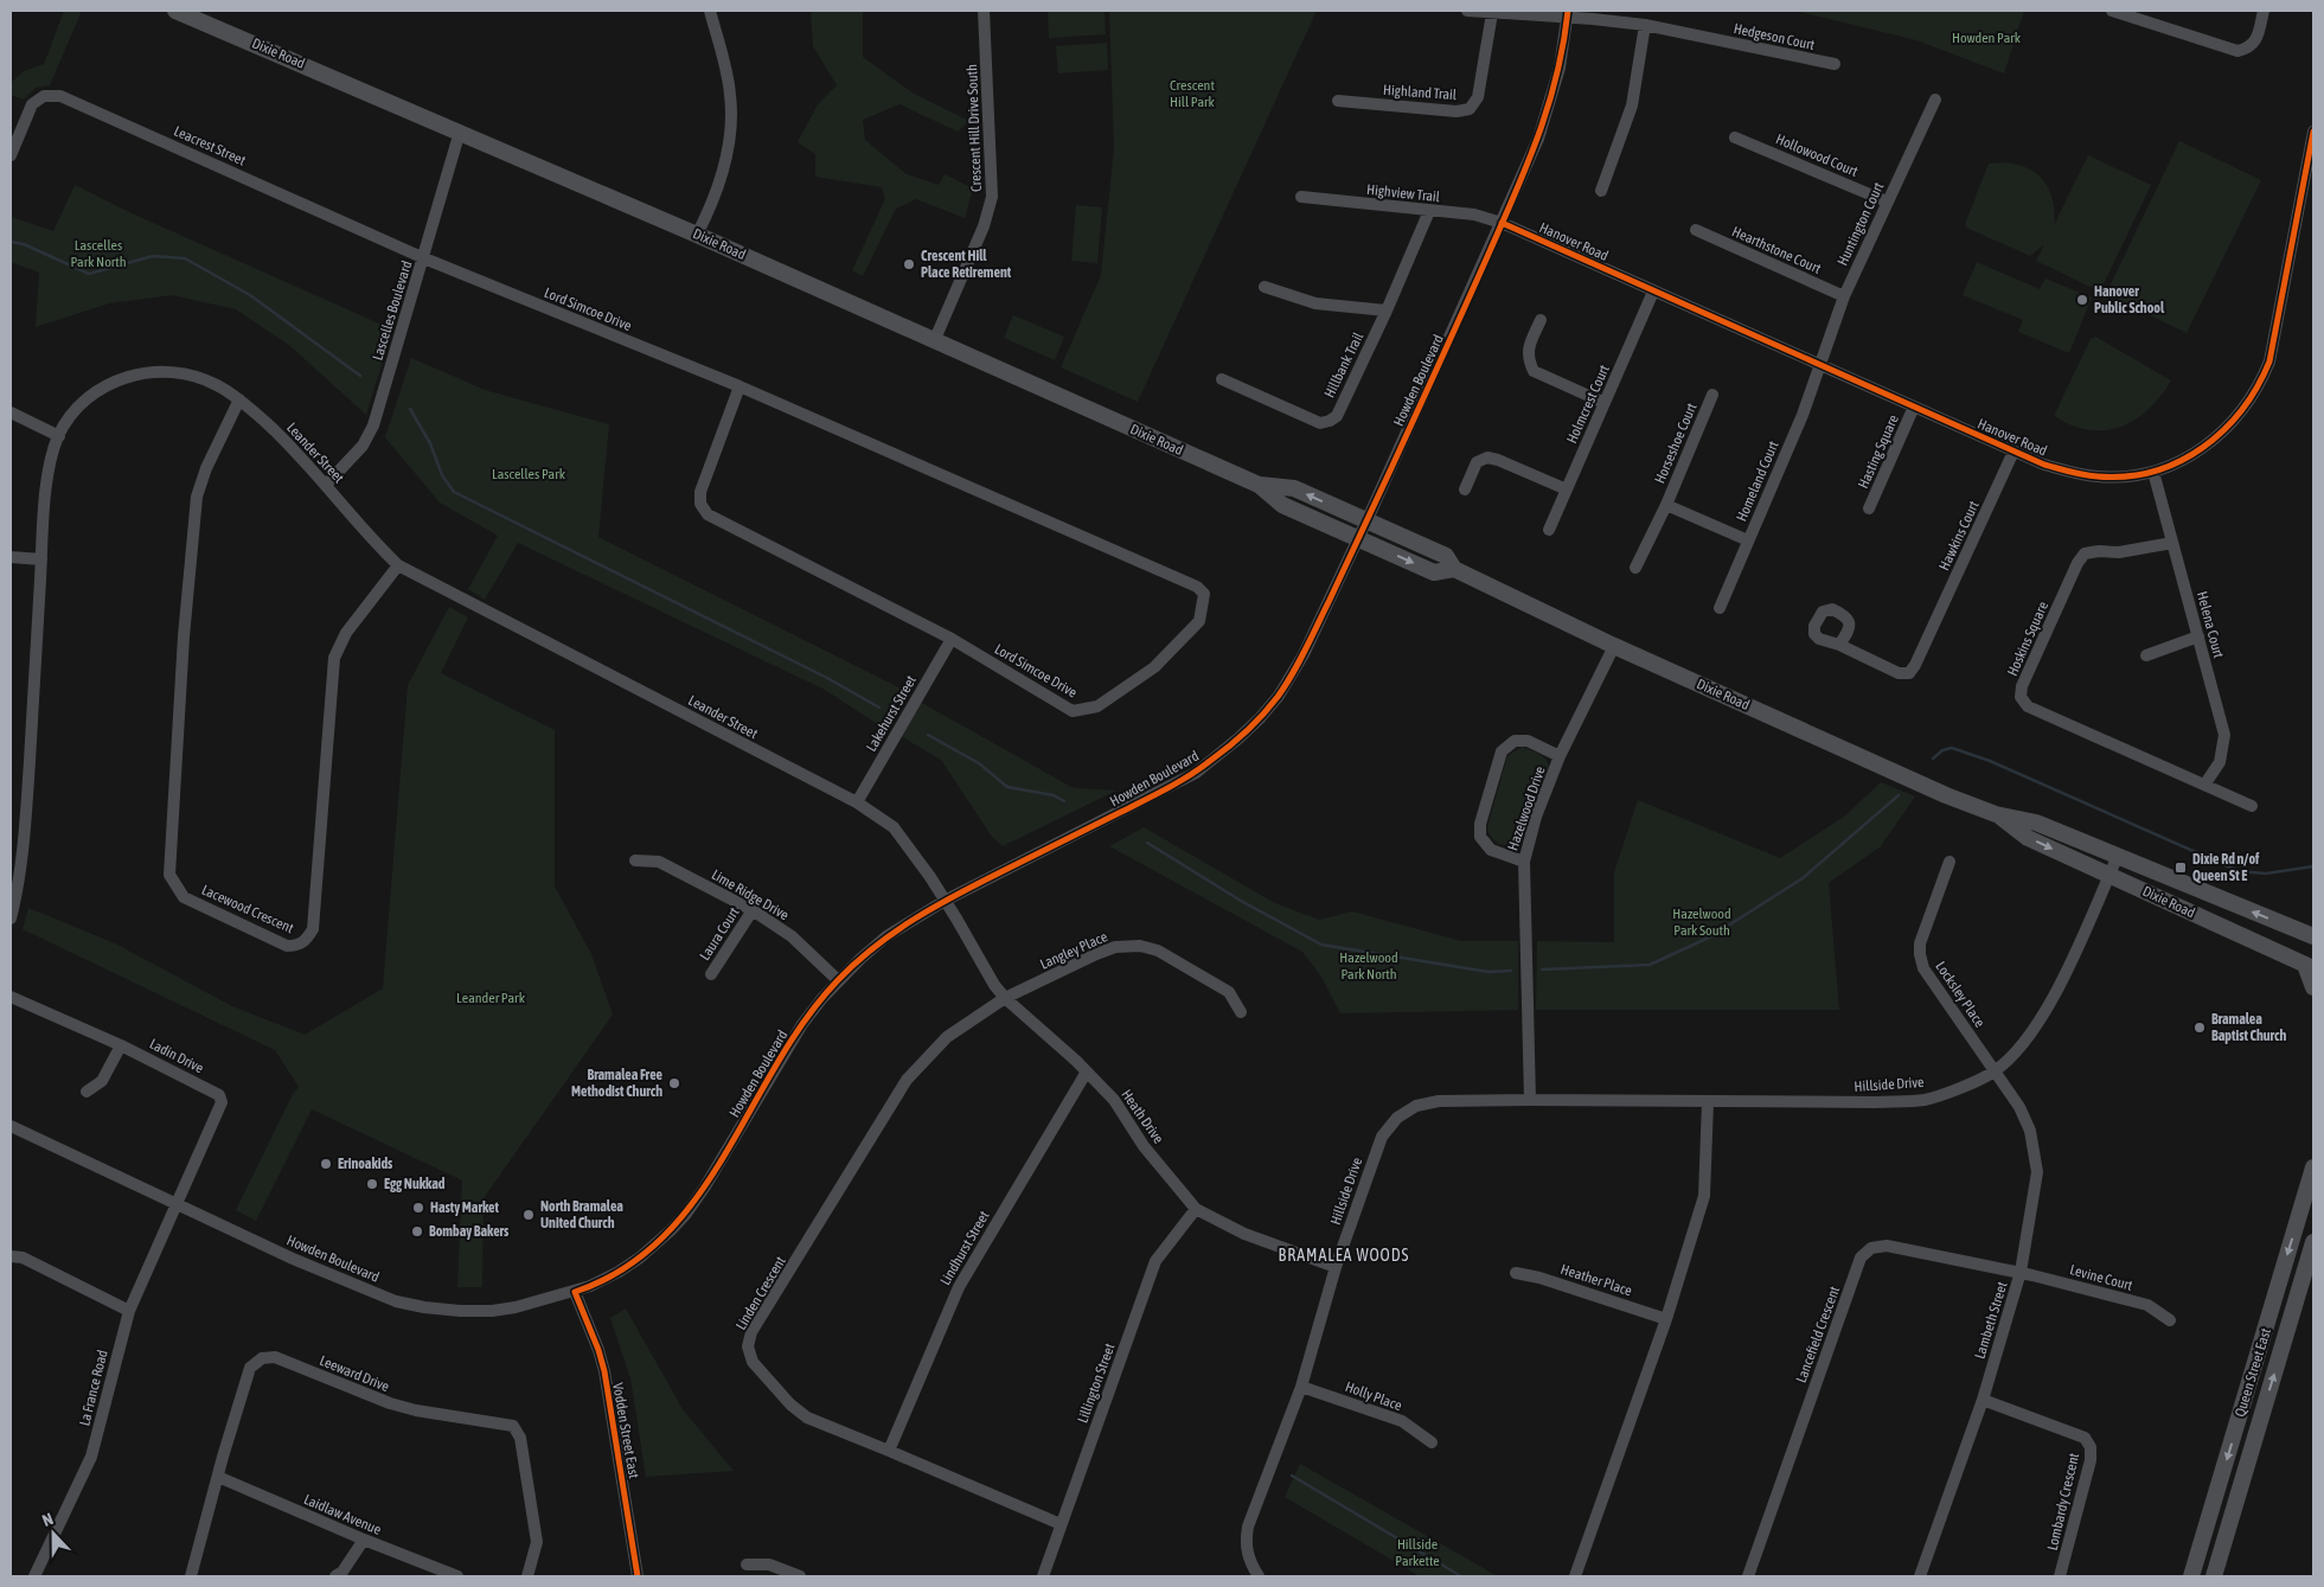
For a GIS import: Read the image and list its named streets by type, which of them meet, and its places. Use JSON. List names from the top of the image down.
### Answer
{
  "streets": {
    "main road": ["Dixie Road", "Queen Street East"],
    "street": [
      "Hedgeson Court",
      "Highland Trail",
      "Crescent Hill Drive South",
      "Leacrest Street",
      "Hollowood Court",
      "Highview Trail",
      "Huntington Court",
      "Hanover Road",
      "Hearthstone Court",
      "Lord Simcoe Drive",
      "Lascelles Boulevard",
      "Hillbank Trail",
      "Howden Boulevard",
      "Holmcrest Court",
      "Horseshoe Court",
      "Hasting Square",
      "Leander Street",
      "Homeland Court",
      "Hawkins Court",
      "Helena Court",
      "Hoskins Square",
      "Lakehurst Street",
      "Hazelwood Drive",
      "Lime Ridge Drive",
      "Lacewood Crescent",
      "Laura Court",
      "Langley Place",
      "Locksley Place",
      "Ladin Drive",
      "Hillside Drive",
      "Heath Drive",
      "Lindhurst Street",
      "Levine Court",
      "Heather Place",
      "Linden Crescent",
      "Lambeth Street",
      "Lancefield Crescent",
      "Leeward Drive",
      "Lillington Street",
      "La France Road",
      "Holly Place",
      "Vodden Street East",
      "Lombardy Crescent",
      "Laidlaw Avenue"
    ]
  },
  "crossings": [
    ["Hedgeson Court", "Highland Trail"],
    ["Hedgeson Court", "Howden Boulevard"],
    ["Dixie Road", "Crescent Hill Drive South"],
    ["Dixie Road", "Lascelles Boulevard"],
    ["Dixie Road", "Howden Boulevard"],
    ["Dixie Road", "Hazelwood Drive"],
    ["Dixie Road", "Hillside Drive"],
    ["Leacrest Street", "Lord Simcoe Drive"],
    ["Leacrest Street", "Lascelles Boulevard"],
    ["Hollowood Court", "Huntington Court"],
    ["Highview Trail", "Hanover Road"],
    ["Highview Trail", "Hillbank Trail"],
    ["Highview Trail", "Howden Boulevard"],
    ["Huntington Court", "Hanover Road"],
    ["Huntington Court", "Hearthstone Court"],
    ["Huntington Court", "Homeland Court"],
    ["Hanover Road", "Howden Boulevard"],
    ["Hanover Road", "Holmcrest Court"],
    ["Hanover Road", "Hasting Square"],
    ["Hanover Road", "Homeland Court"],
    ["Hanover Road", "Hawkins Court"],
    ["Hanover Road", "Helena Court"],
    ["Lord Simcoe Drive", "Lascelles Boulevard"],
    ["Lord Simcoe Drive", "Lakehurst Street"],
    ["Lascelles Boulevard", "Leander Street"],
    ["Howden Boulevard", "Leander Street"],
    ["Howden Boulevard", "Lime Ridge Drive"],
    ["Howden Boulevard", "Ladin Drive"],
    ["Howden Boulevard", "Heath Drive"],
    ["Howden Boulevard", "La France Road"],
    ["Howden Boulevard", "Vodden Street East"],
    ["Horseshoe Court", "Homeland Court"],
    ["Leander Street", "Lakehurst Street"],
    ["Leander Street", "Lacewood Crescent"],
    ["Leander Street", "Heath Drive"],
    ["Helena Court", "Hoskins Square"],
    ["Hazelwood Drive", "Hillside Drive"],
    ["Lime Ridge Drive", "Laura Court"],
    ["Langley Place", "Heath Drive"],
    ["Langley Place", "Linden Crescent"],
    ["Locksley Place", "Hillside Drive"],
    ["Locksley Place", "Lambeth Street"],
    ["Ladin Drive", "La France Road"],
    ["Hillside Drive", "Heath Drive"],
    ["Hillside Drive", "Lambeth Street"],
    ["Hillside Drive", "Holly Place"],
    ["Heath Drive", "Lindhurst Street"],
    ["Heath Drive", "Linden Crescent"],
    ["Heath Drive", "Lillington Street"],
    ["Lindhurst Street", "Linden Crescent"],
    ["Levine Court", "Lambeth Street"],
    ["Levine Court", "Lancefield Crescent"],
    ["Linden Crescent", "Lillington Street"],
    ["Lambeth Street", "Lancefield Crescent"],
    ["Lambeth Street", "Lombardy Crescent"],
    ["Leeward Drive", "Laidlaw Avenue"]
  ],
  "districts": ["BRAMALEA WOODS"],
  "parks": [
    "Howden Park",
    "Crescent Hill Park",
    "Lascelles Park North",
    "Lascelles Park",
    "Hazelwood Park South",
    "Hazelwood Park North",
    "Leander Park",
    "Hillside Parkette"
  ],
  "places": {
    "other": [
      "Crescent Hill Place Retirement",
      "Hanover Public School",
      "Bramalea Baptist Church",
      "Bramalea Free Methodist Church",
      "Erinoakids",
      "Egg Nukkad",
      "Hasty Market",
      "North Bramalea United Church",
      "Bombay Bakers"
    ],
    "transit": ["Dixie Rd n/of Queen St E"]
  },
  "north": "top"
}
